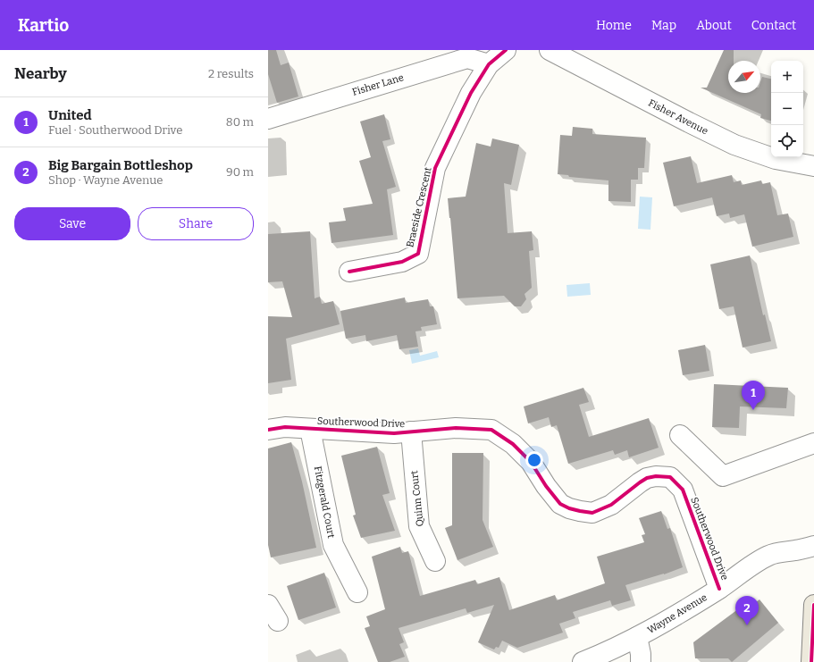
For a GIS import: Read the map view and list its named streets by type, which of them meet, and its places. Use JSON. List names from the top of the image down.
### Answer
{
  "streets": {
    "street": [
      "Fisher Lane",
      "Fisher Avenue",
      "Braeside Crescent",
      "Southerwood Drive",
      "Quinn Court",
      "Fitzgerald Court",
      "Wayne Avenue"
    ]
  },
  "crossings": [
    ["Fisher Lane", "Braeside Crescent"],
    ["Southerwood Drive", "Quinn Court"],
    ["Southerwood Drive", "Fitzgerald Court"],
    ["Southerwood Drive", "Wayne Avenue"]
  ],
  "north": "top right",
  "page": {
    "header": "Kartio",
    "nav": [
      "Home",
      "Map",
      "About",
      "Contact"
    ],
    "heading": ["Nearby", "2 results"],
    "map_buttons": ["+", "−"],
    "list": [
      {
        "mark": "1",
        "name": "United",
        "note": "Fuel · Southerwood Drive",
        "value": "80 m"
      },
      {
        "mark": "2",
        "name": "Big Bargain Bottleshop",
        "note": "Shop · Wayne Avenue",
        "value": "90 m"
      }
    ],
    "buttons": ["Save", "Share"],
    "pins": ["1", "2"]
  }
}
